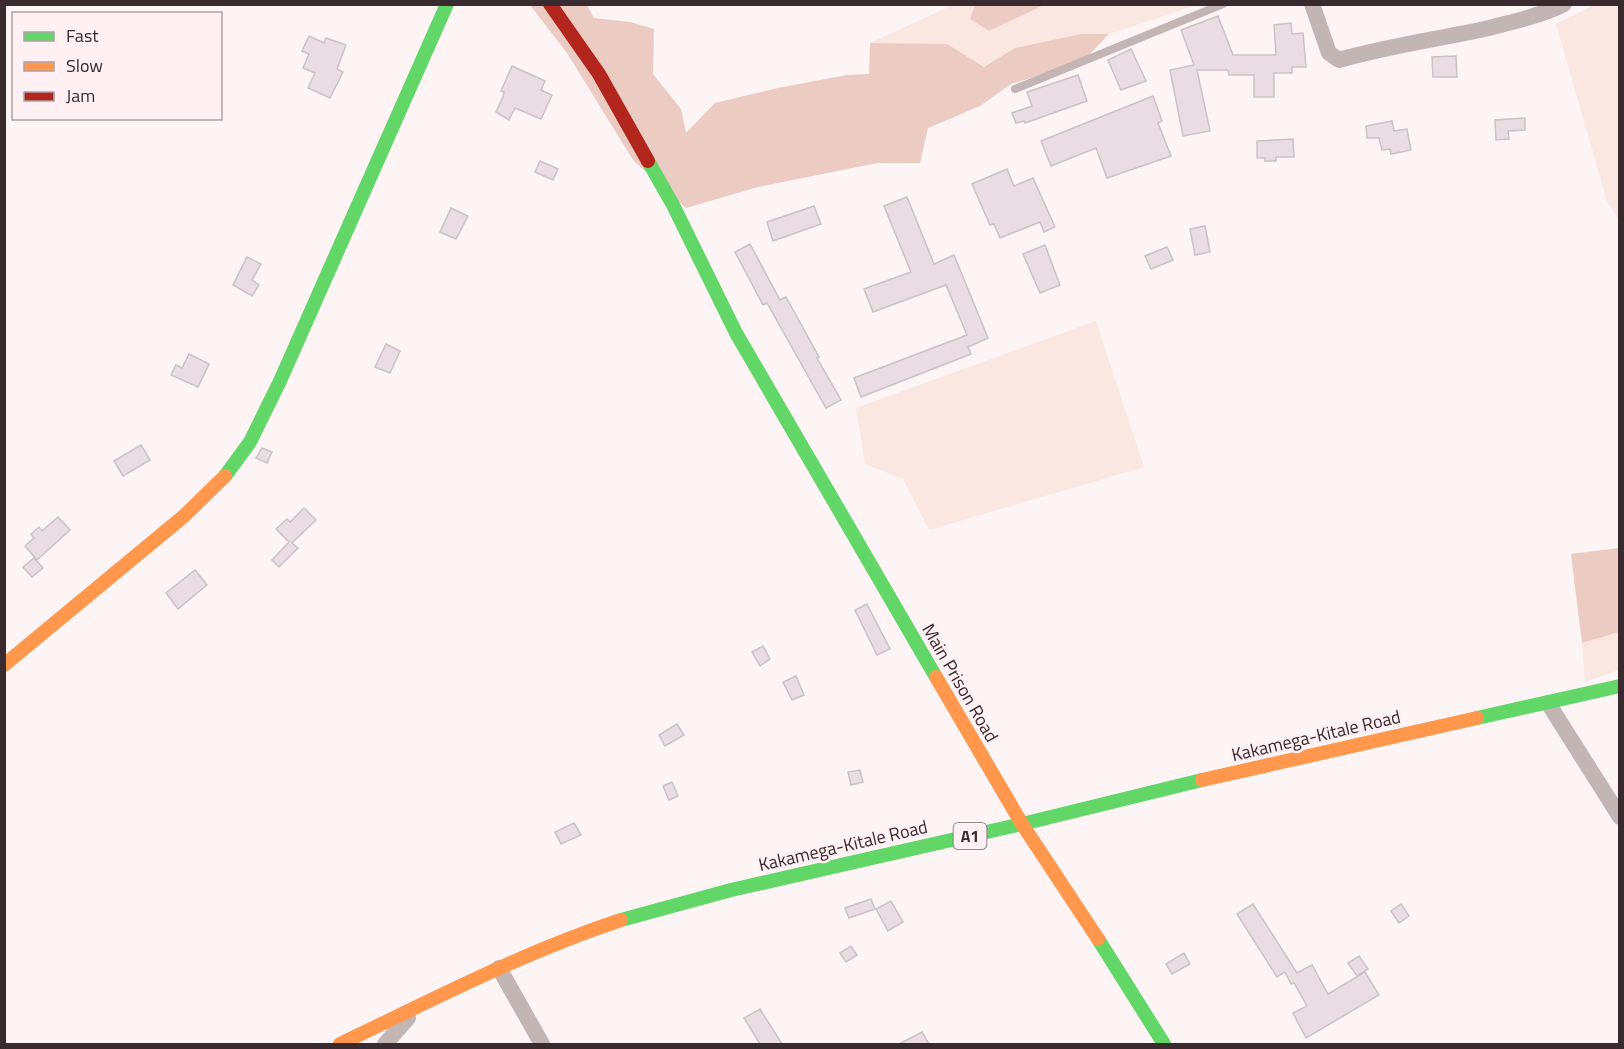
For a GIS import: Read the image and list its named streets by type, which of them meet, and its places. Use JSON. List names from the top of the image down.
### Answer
{
  "streets": {
    "main road": ["Main Prison Road", "Kakamega-Kitale Road", "A1"]
  },
  "crossings": [
    ["Main Prison Road", "Kakamega-Kitale Road"]
  ],
  "legend": ["Fast", "Slow", "Jam"]
}
